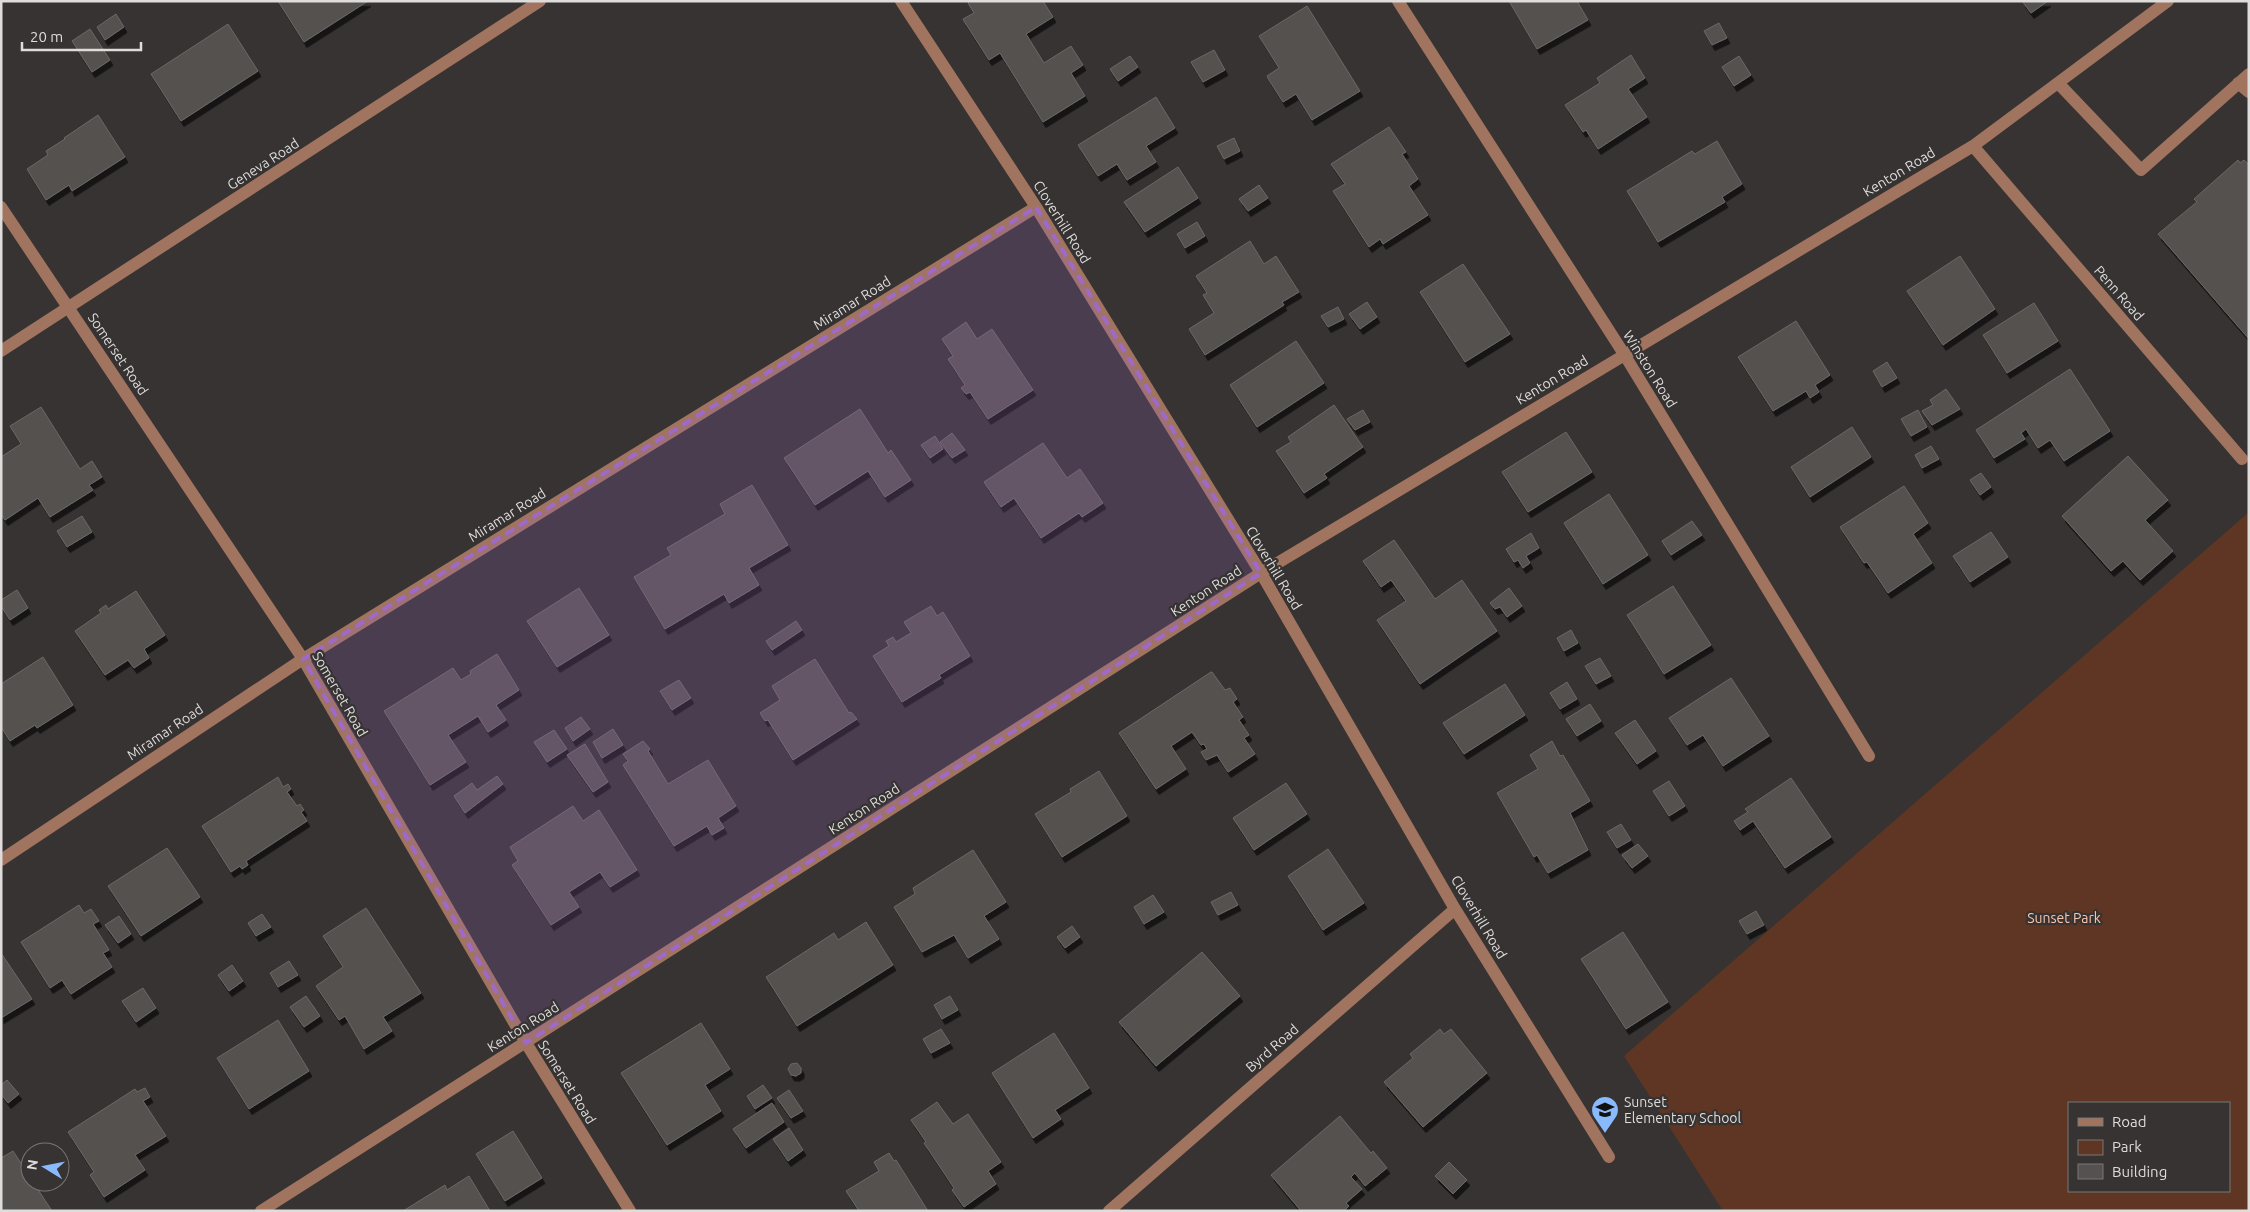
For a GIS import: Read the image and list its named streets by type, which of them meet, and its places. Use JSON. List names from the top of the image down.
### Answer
{
  "streets": {
    "street": [
      "Geneva Road",
      "Kenton Road",
      "Cloverhill Road",
      "Penn Road",
      "Miramar Road",
      "Somerset Road",
      "Winston Road",
      "Byrd Road"
    ]
  },
  "crossings": [
    ["Geneva Road", "Somerset Road"],
    ["Kenton Road", "Cloverhill Road"],
    ["Kenton Road", "Penn Road"],
    ["Kenton Road", "Somerset Road"],
    ["Kenton Road", "Winston Road"],
    ["Cloverhill Road", "Miramar Road"],
    ["Cloverhill Road", "Byrd Road"],
    ["Miramar Road", "Somerset Road"]
  ],
  "parks": ["Sunset Park"],
  "places": {
    "school or university": ["Sunset Elementary School"]
  },
  "legend": ["Road", "Park", "Building"],
  "scale_bar": "20 m",
  "north": "left"
}
